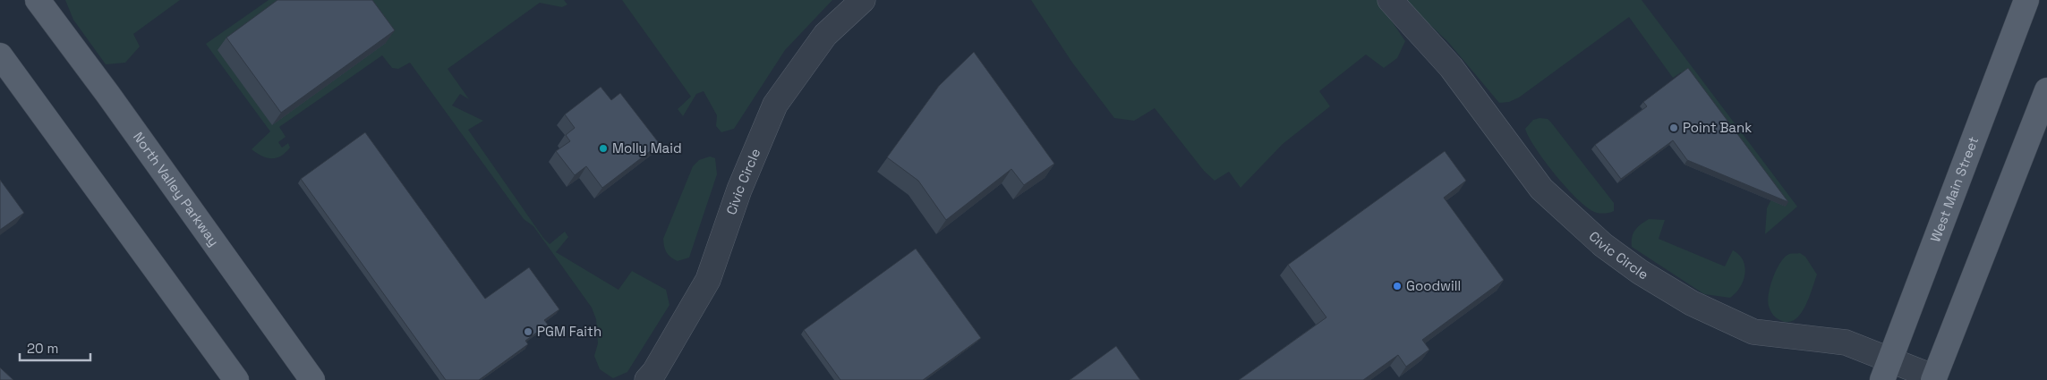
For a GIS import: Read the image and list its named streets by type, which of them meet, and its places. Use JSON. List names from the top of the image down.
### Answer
{
  "streets": {
    "main road": ["North Valley Parkway", "West Main Street"],
    "street": ["Civic Circle"]
  },
  "crossings": [
    ["Civic Circle", "West Main Street"]
  ],
  "places": [
    "Point Bank",
    "Molly Maid",
    "Goodwill",
    "PGM Faith"
  ],
  "scale_bar": "20 m"
}
